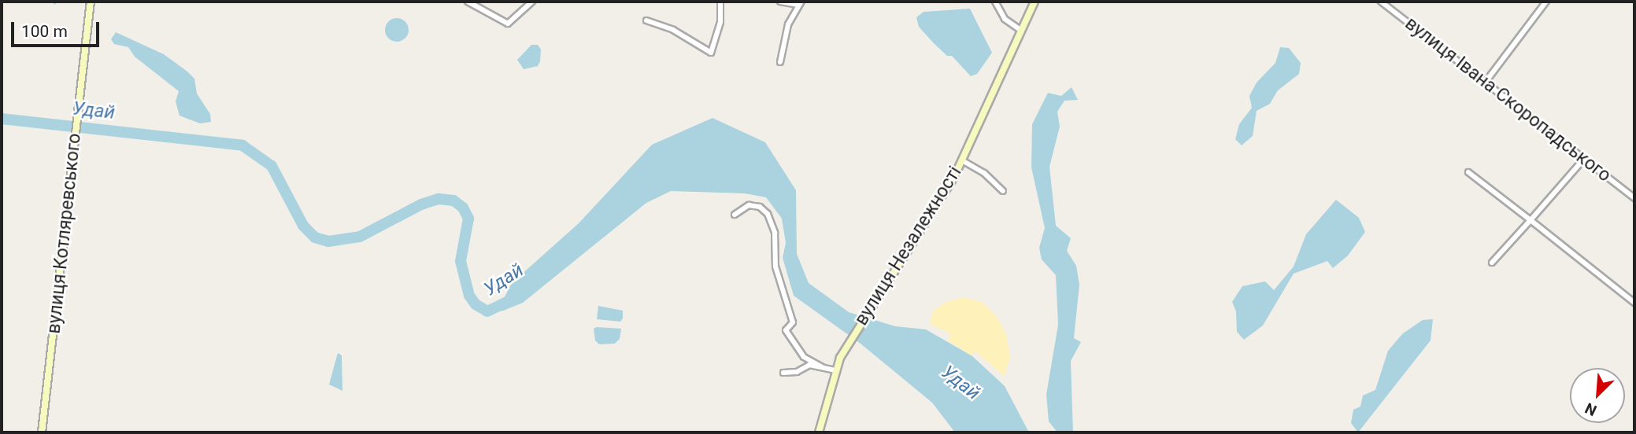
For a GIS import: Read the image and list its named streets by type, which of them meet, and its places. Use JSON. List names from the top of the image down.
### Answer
{
  "streets": {
    "main road": ["вулиця Котляревського", "вулиця Незалежності"],
    "street": ["вулиця Івана Скоропадського"]
  },
  "water": ["Удай"],
  "scale_bar": "100 m",
  "north": "bottom left"
}
